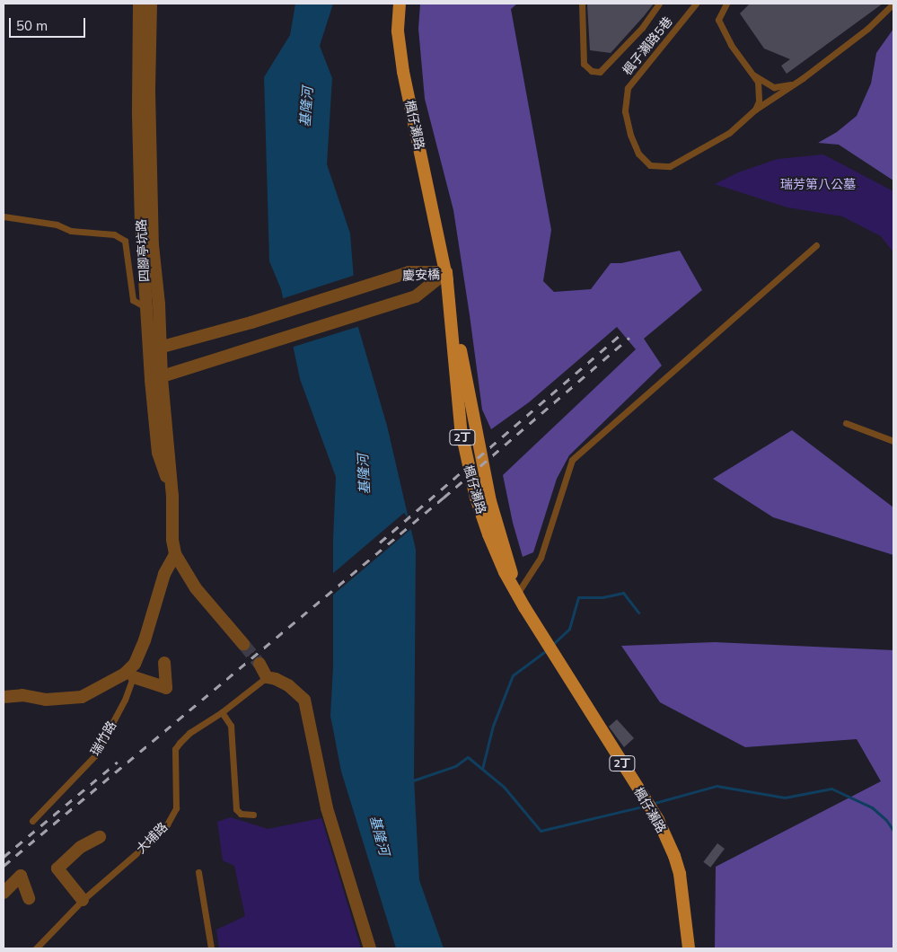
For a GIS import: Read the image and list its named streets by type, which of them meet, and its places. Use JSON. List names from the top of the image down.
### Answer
{
  "streets": {
    "main road": ["楓仔瀨路", "2丁"],
    "street": ["四腳亭坑路", "慶安橋", "瑞竹路"],
    "lane": ["楓子瀨路5巷", "大埔路"]
  },
  "crossings": [
    ["楓仔瀨路", "慶安橋"],
    ["四腳亭坑路", "慶安橋"],
    ["四腳亭坑路", "瑞竹路"]
  ],
  "water": ["基隆河"],
  "parks": ["瑞芳第八公墓"],
  "scale_bar": "50 m"
}
